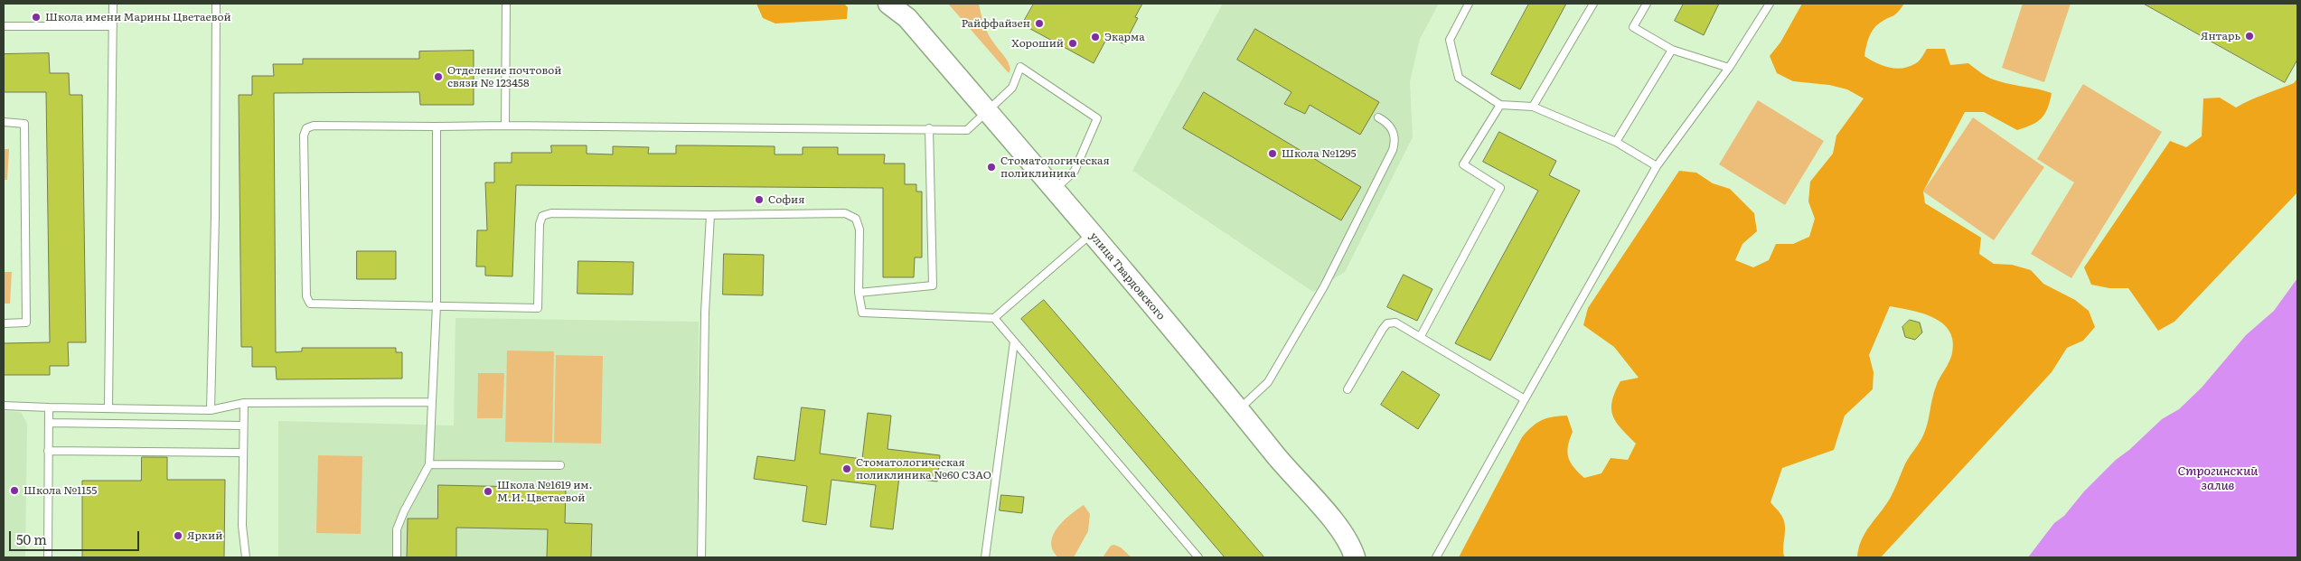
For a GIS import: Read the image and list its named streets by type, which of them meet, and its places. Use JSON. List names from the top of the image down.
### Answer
{
  "streets": {
    "main road": ["улица Твардовского"]
  },
  "water": ["Строгинский залив"],
  "places": [
    "Школа имени Марины Цветаевой",
    "Райффайзен",
    "Янтарь",
    "Экарма",
    "Хороший",
    "Отделение почтовой связи № 123458",
    "Школа №1295",
    "Стоматологическая поликлиника",
    "София",
    "Стоматологическая поликлиника №60 СЗАО",
    "Школа №1155",
    "Школа №1619 им. М.И. Цветаевой",
    "Яркий"
  ],
  "scale_bar": "50 m"
}
